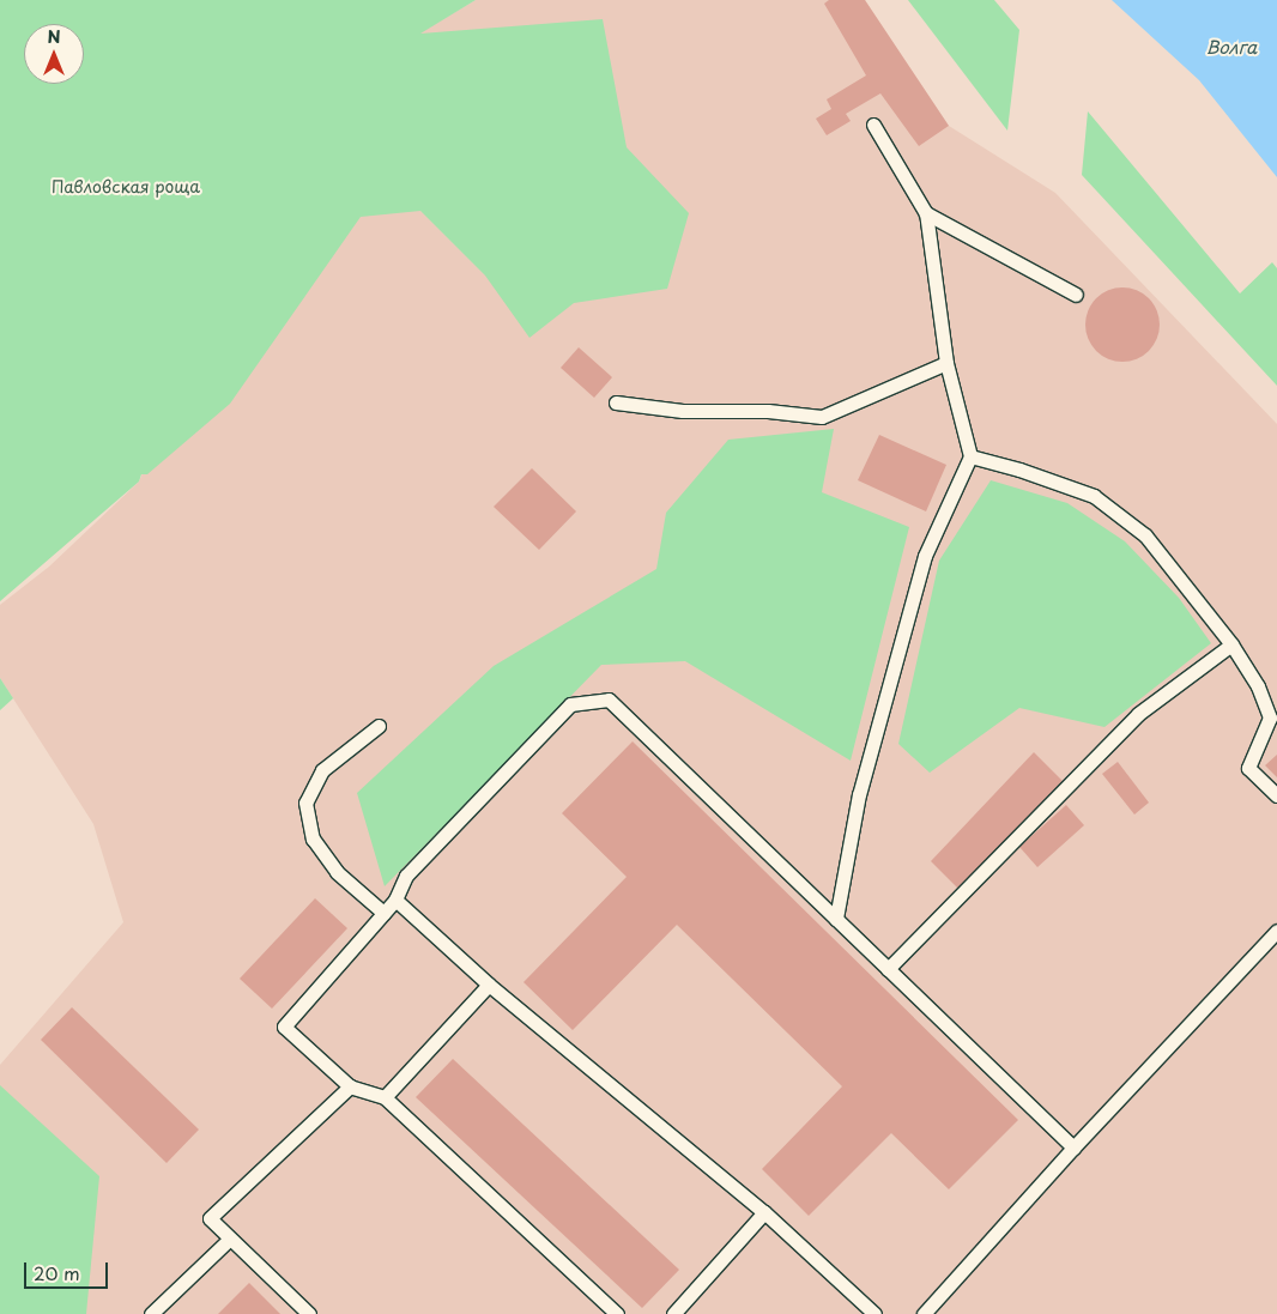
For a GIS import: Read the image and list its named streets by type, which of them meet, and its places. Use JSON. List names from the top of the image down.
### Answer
{
  "water": ["Волга"],
  "parks": ["Павловская роща"],
  "scale_bar": "20 m",
  "north": "top"
}
